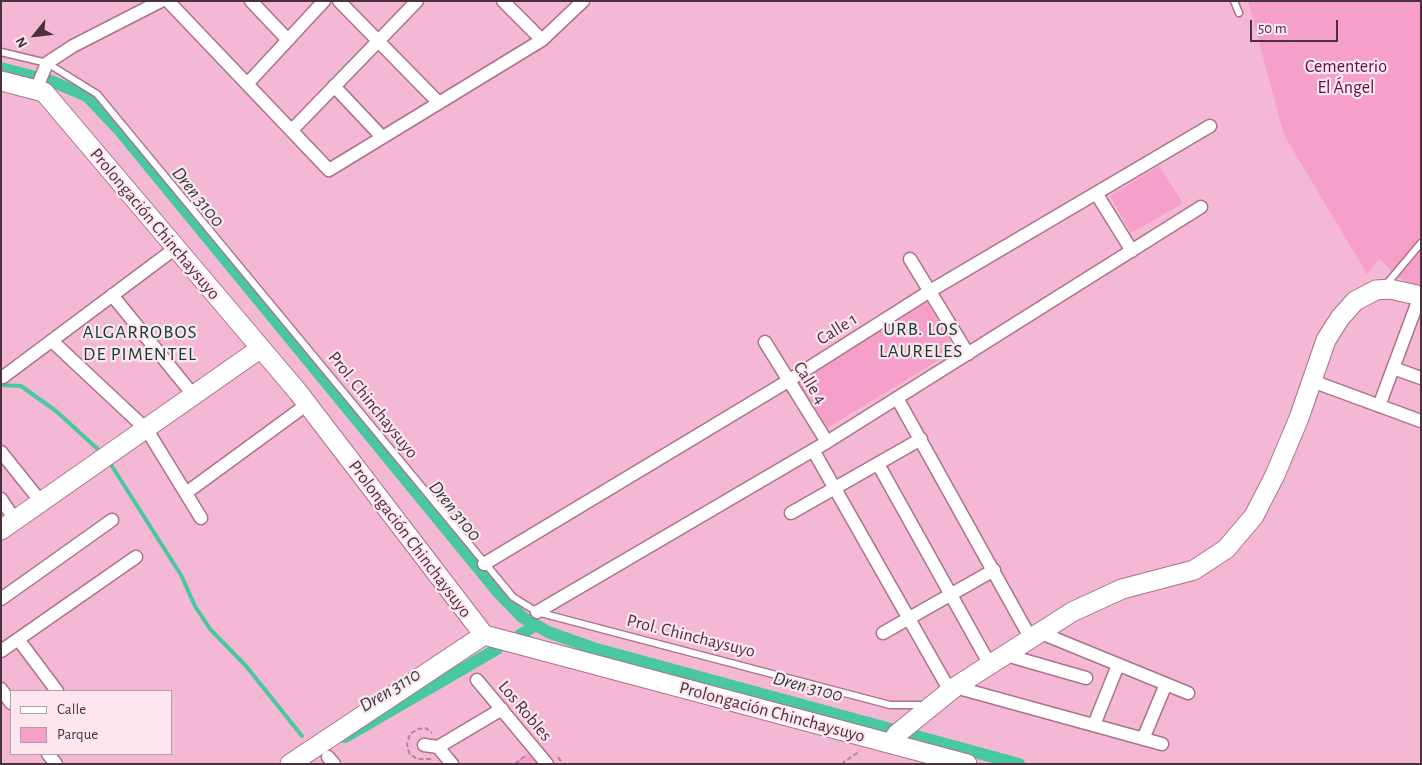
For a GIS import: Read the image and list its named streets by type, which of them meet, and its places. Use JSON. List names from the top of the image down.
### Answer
{
  "streets": {
    "street": [
      "Prolongación Chinchaysuyo",
      "Calle 1",
      "Calle 4",
      "Los Robles"
    ],
    "lane": ["Prol. Chinchaysuyo"]
  },
  "crossings": [
    ["Prolongación Chinchaysuyo", "Prol. Chinchaysuyo"],
    ["Calle 1", "Calle 4"],
    ["Calle 1", "Prol. Chinchaysuyo"]
  ],
  "districts": ["URB. LOS LAURELES", "ALGARROBOS DE PIMENTEL"],
  "water": ["Dren 3100", "Dren 3110"],
  "parks": ["Cementerio El Ángel"],
  "legend": ["Calle", "Parque"],
  "scale_bar": "50 m",
  "north": "bottom left"
}
